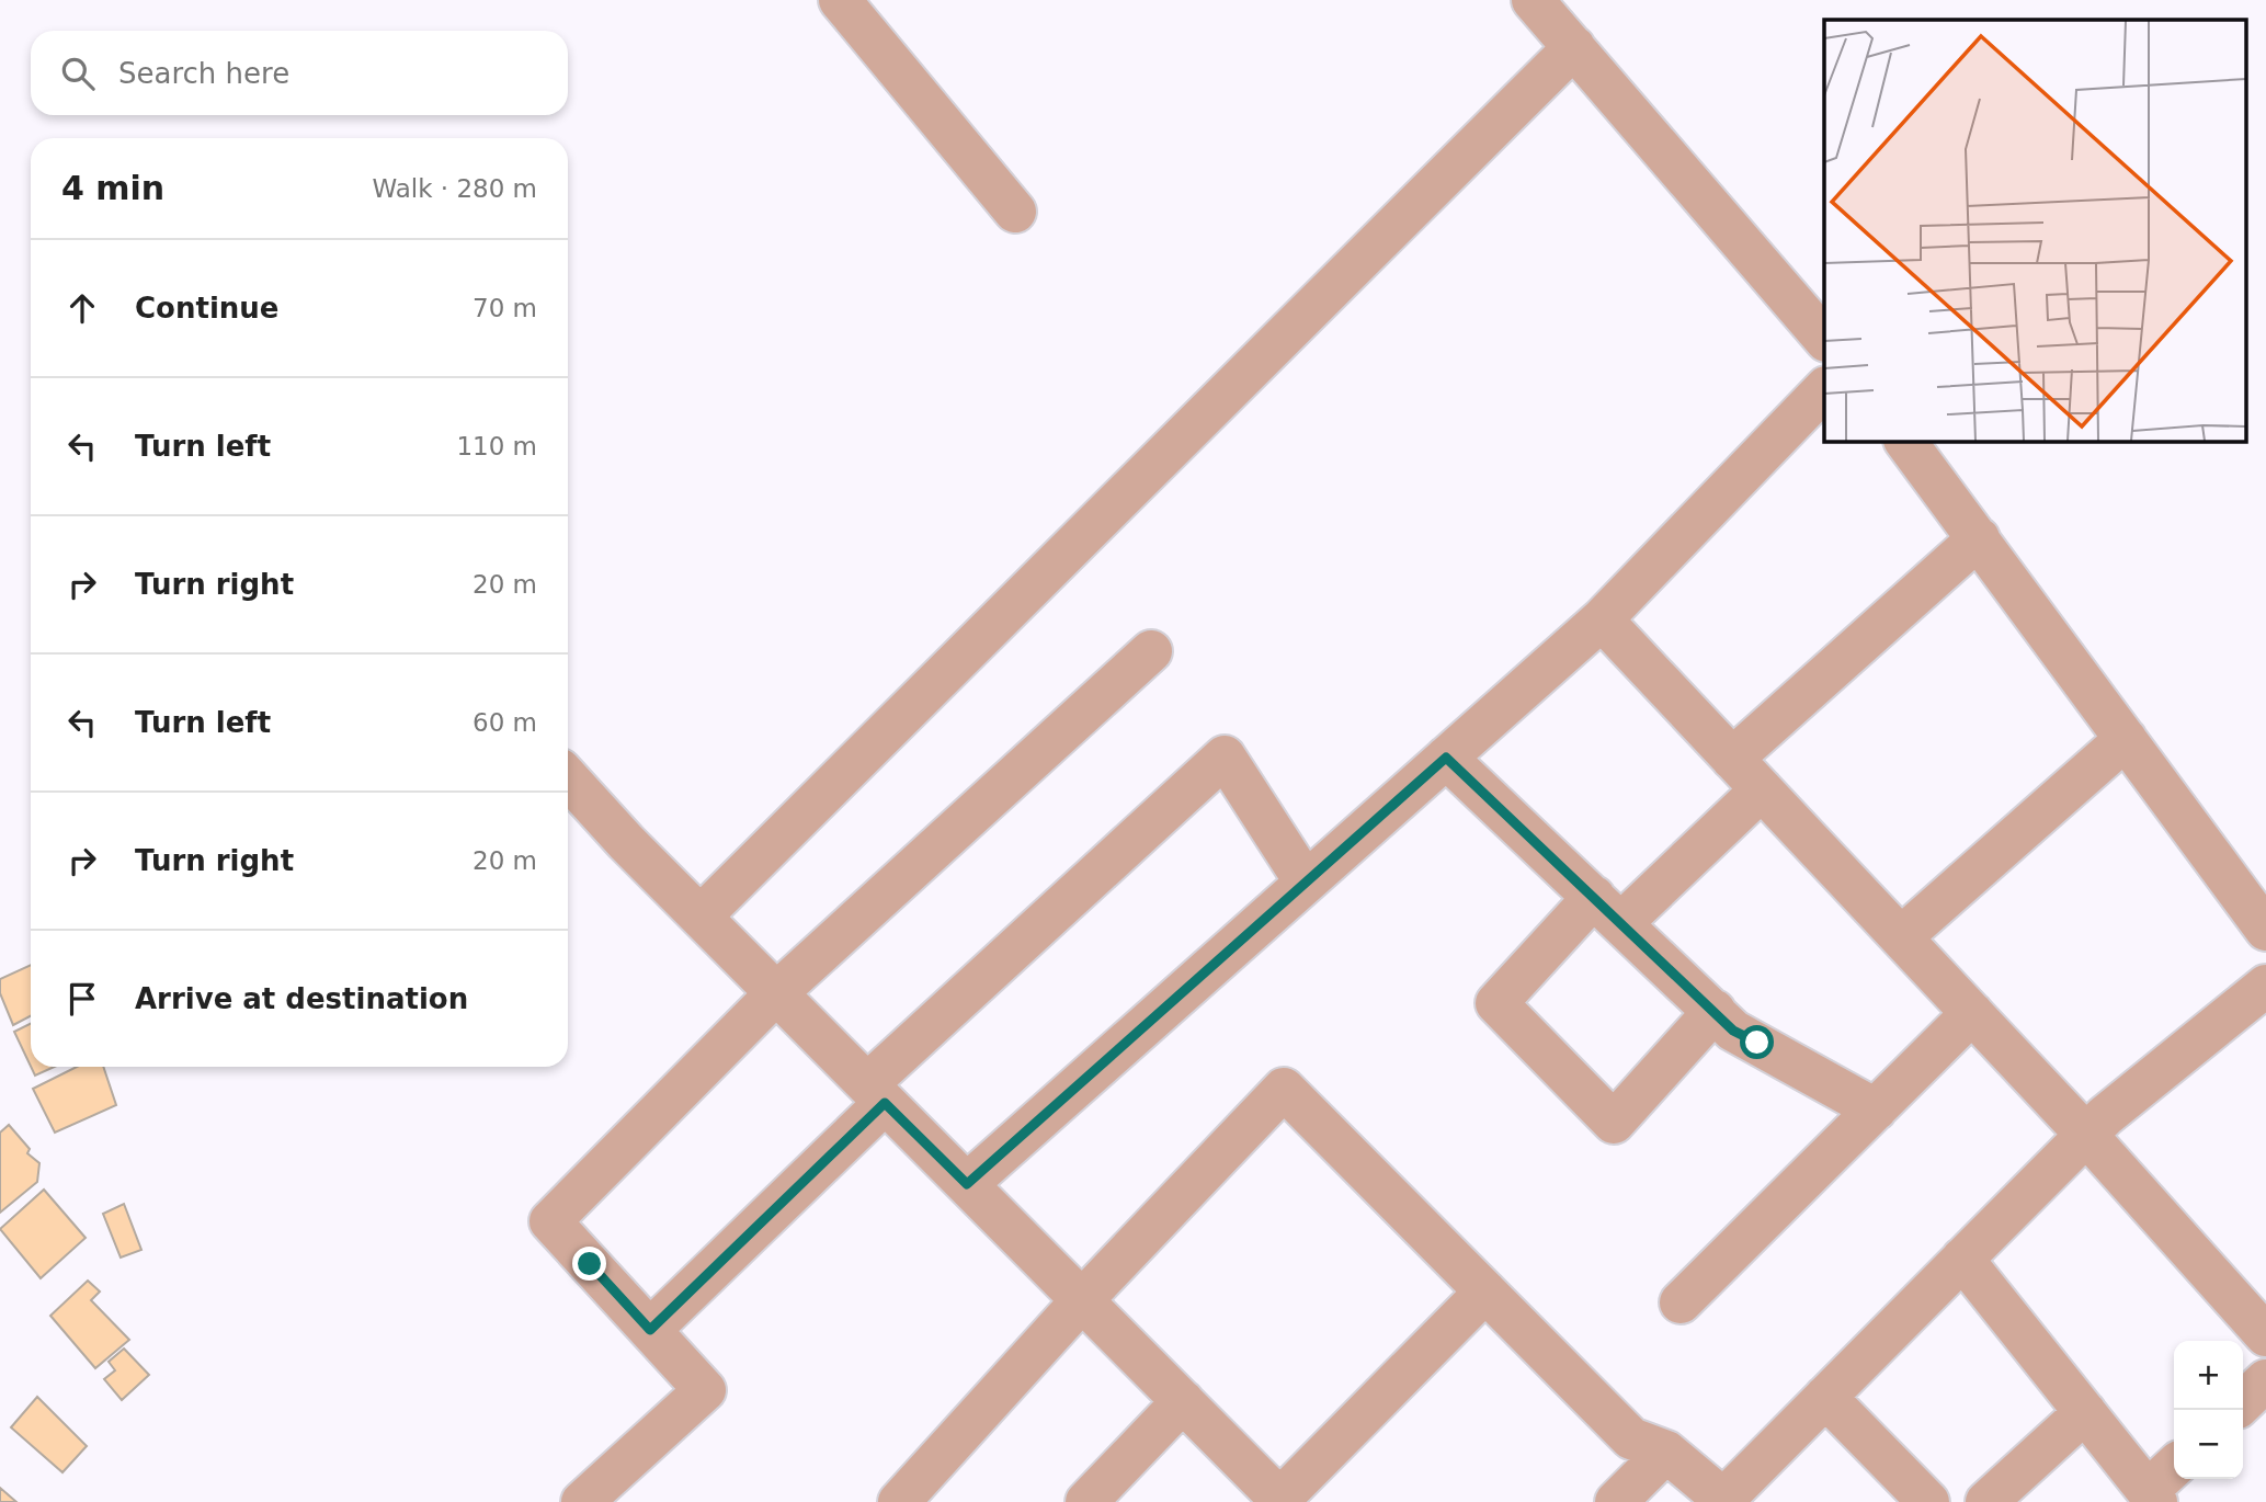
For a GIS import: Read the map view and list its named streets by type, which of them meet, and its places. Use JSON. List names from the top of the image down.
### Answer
{
  "page": {
    "search": "Search here",
    "heading": ["4 min", "Walk · 280 m"],
    "list": [
      ["Continue", "70 m"],
      ["Turn left", "110 m"],
      ["Turn right", "20 m"],
      ["Turn left", "60 m"],
      ["Turn right", "20 m"],
      "Arrive at destination"
    ],
    "map_buttons": ["+", "−"]
  }
}
